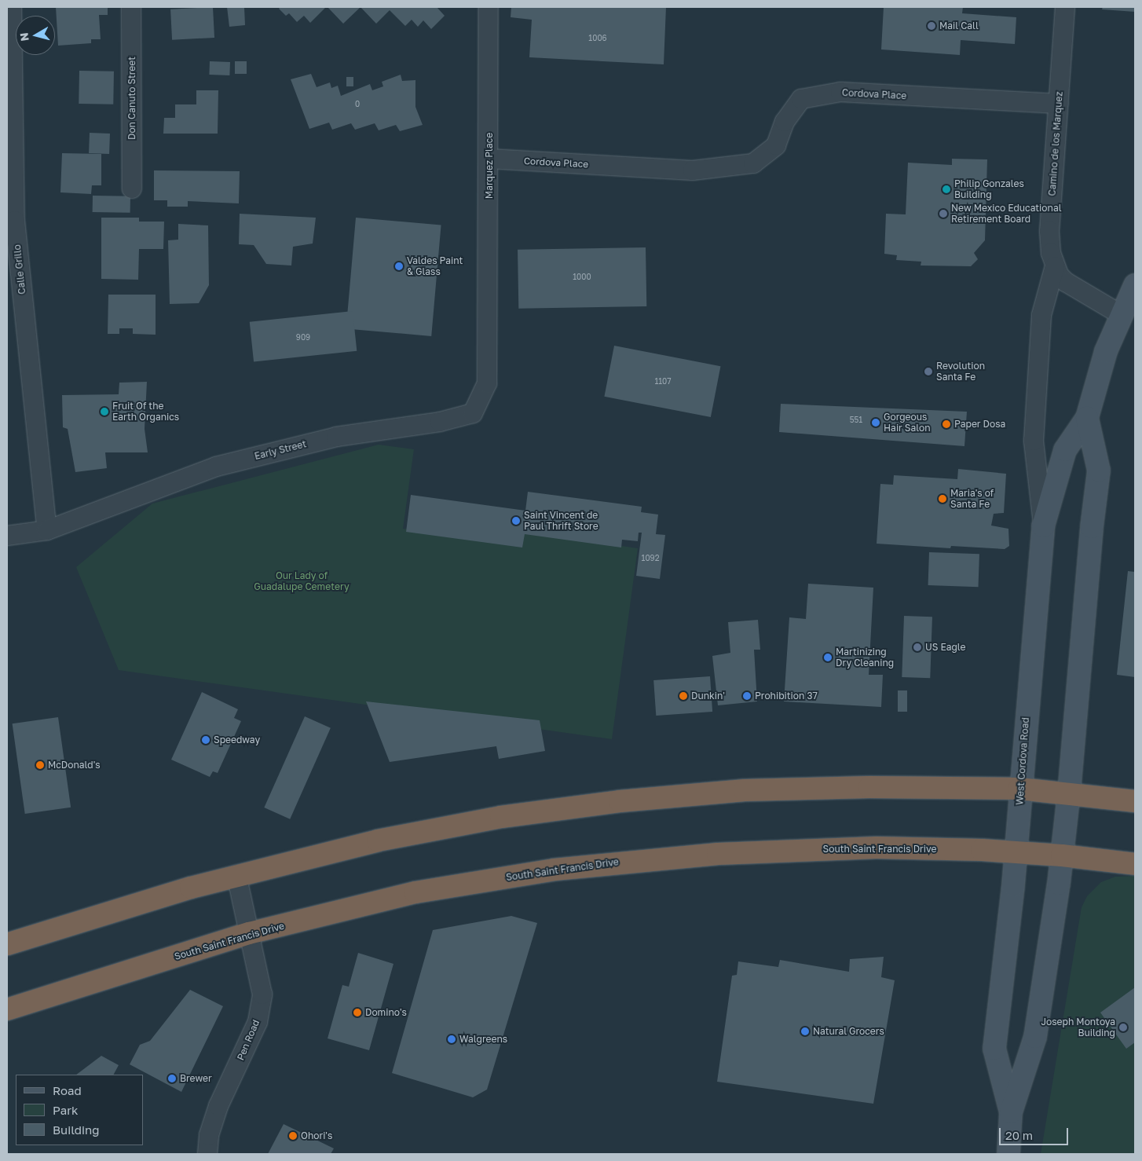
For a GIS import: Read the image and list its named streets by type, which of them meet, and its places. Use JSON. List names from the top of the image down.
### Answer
{
  "streets": {
    "highway": ["South Saint Francis Drive"],
    "street": [
      "Cordova Place",
      "Don Canuto Street",
      "Camino de los Marquez",
      "Marquez Place",
      "Calle Grillo",
      "Early Street",
      "West Cordova Road",
      "Pen Road"
    ]
  },
  "crossings": [
    ["Cordova Place", "Camino de los Marquez"],
    ["Cordova Place", "Marquez Place"],
    ["Camino de los Marquez", "West Cordova Road"],
    ["Marquez Place", "Early Street"],
    ["Calle Grillo", "Early Street"],
    ["West Cordova Road", "South Saint Francis Drive"],
    ["South Saint Francis Drive", "Pen Road"]
  ],
  "parks": ["Our Lady of Guadalupe Cemetery"],
  "places": [
    "Mail Call",
    "Philip Gonzales Building",
    "New Mexico Educational Retirement Board",
    "Valdes Paint & Glass",
    "Revolution Santa Fe",
    "Fruit Of the Earth Organics",
    "Gorgeous Hair Salon",
    "Paper Dosa",
    "Maria's of Santa Fe",
    "Saint Vincent de Paul Thrift Store",
    "US Eagle",
    "Martinizing Dry Cleaning",
    "Dunkin'",
    "Prohibition 37",
    "Speedway",
    "McDonald's",
    "Domino's",
    "Joseph Montoya Building",
    "Natural Grocers",
    "Walgreens",
    "Brewer",
    "Ohori's"
  ],
  "house_numbers": [
    "1006",
    "0",
    "1000",
    "909",
    "1107",
    "551",
    "1092"
  ],
  "legend": ["Road", "Park", "Building"],
  "scale_bar": "20 m",
  "north": "left"
}
